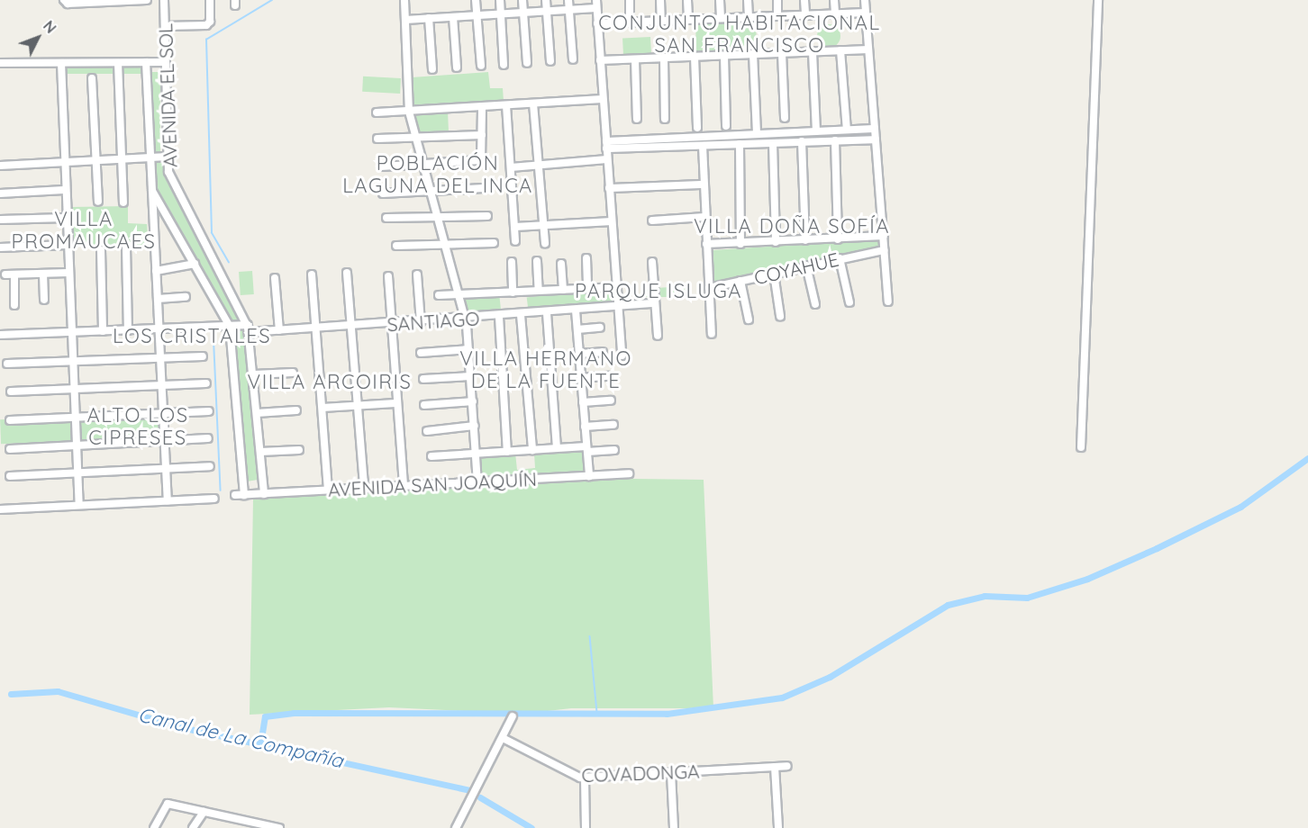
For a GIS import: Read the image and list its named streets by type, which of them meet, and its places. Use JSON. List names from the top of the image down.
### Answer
{
  "streets": {
    "street": [
      "AVENIDA EL SOL",
      "COYAHUE",
      "SANTIAGO",
      "AVENIDA SAN JOAQUÍN",
      "COVADONGA"
    ]
  },
  "crossings": [
    ["AVENIDA EL SOL", "SANTIAGO"],
    ["AVENIDA EL SOL", "AVENIDA SAN JOAQUÍN"]
  ],
  "districts": [
    "CONJUNTO HABITACIONAL SAN FRANCISCO",
    "POBLACIÓN LAGUNA DEL INCA",
    "VILLA PROMAUCAES",
    "VILLA DOÑA SOFÍA",
    "PARQUE ISLUGA",
    "LOS CRISTALES",
    "VILLA HERMANO DE LA FUENTE",
    "VILLA ARCOIRIS",
    "ALTO LOS CIPRESES"
  ],
  "water": ["Canal de La Compañía"],
  "north": "top right"
}
